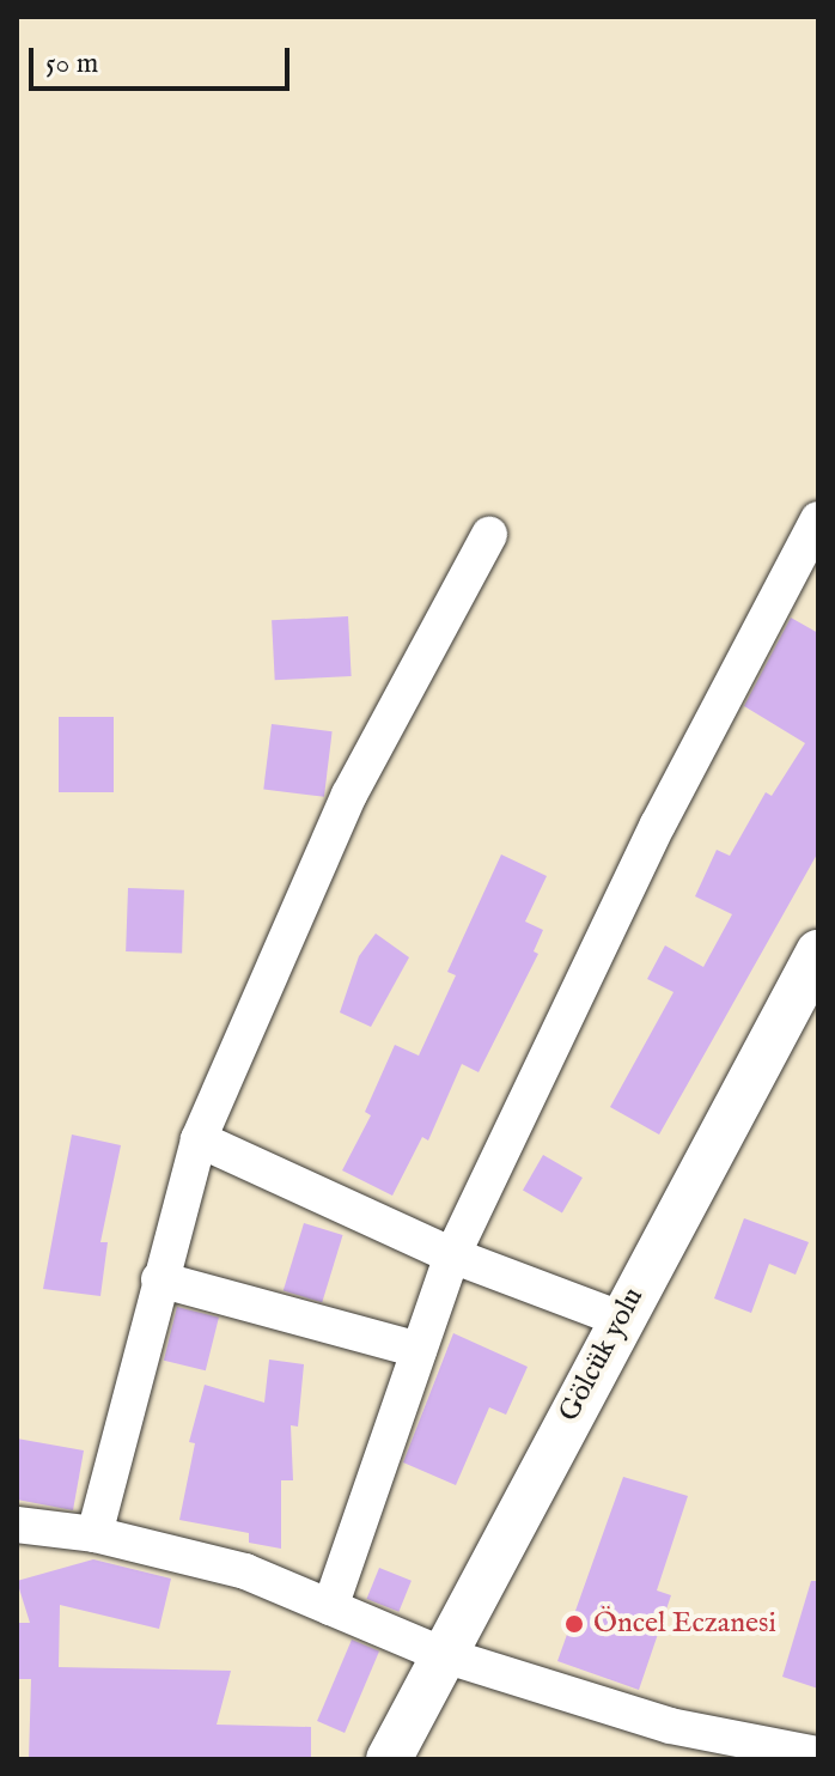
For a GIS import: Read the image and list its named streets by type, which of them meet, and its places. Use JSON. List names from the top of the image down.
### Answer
{
  "streets": {
    "main road": ["Gölcük yolu"]
  },
  "places": ["Öncel Eczanesi"],
  "scale_bar": "50 m"
}
